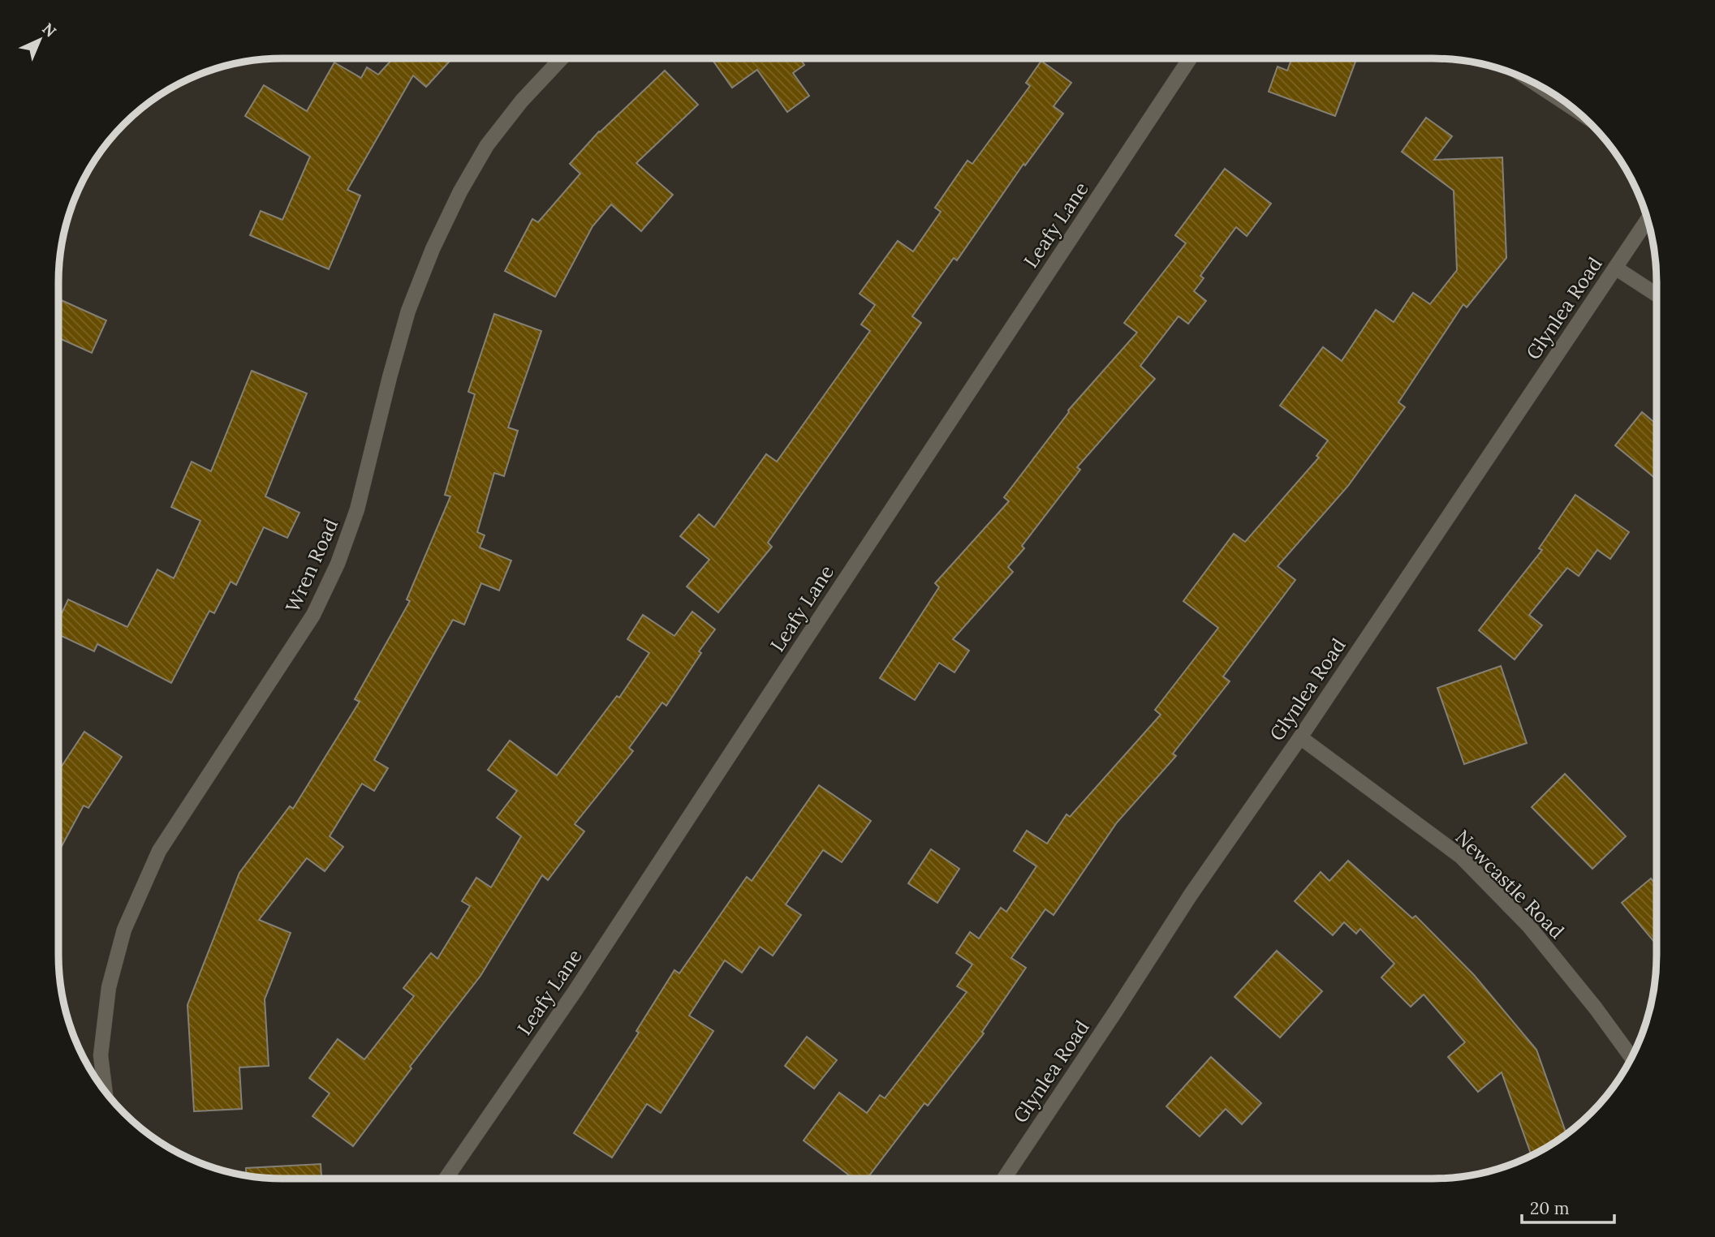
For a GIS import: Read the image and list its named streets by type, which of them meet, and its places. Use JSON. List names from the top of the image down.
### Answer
{
  "streets": {
    "street": [
      "Leafy Lane",
      "Glynlea Road",
      "Wren Road",
      "Newcastle Road"
    ]
  },
  "crossings": [
    ["Glynlea Road", "Newcastle Road"]
  ],
  "scale_bar": "20 m",
  "north": "top right"
}
